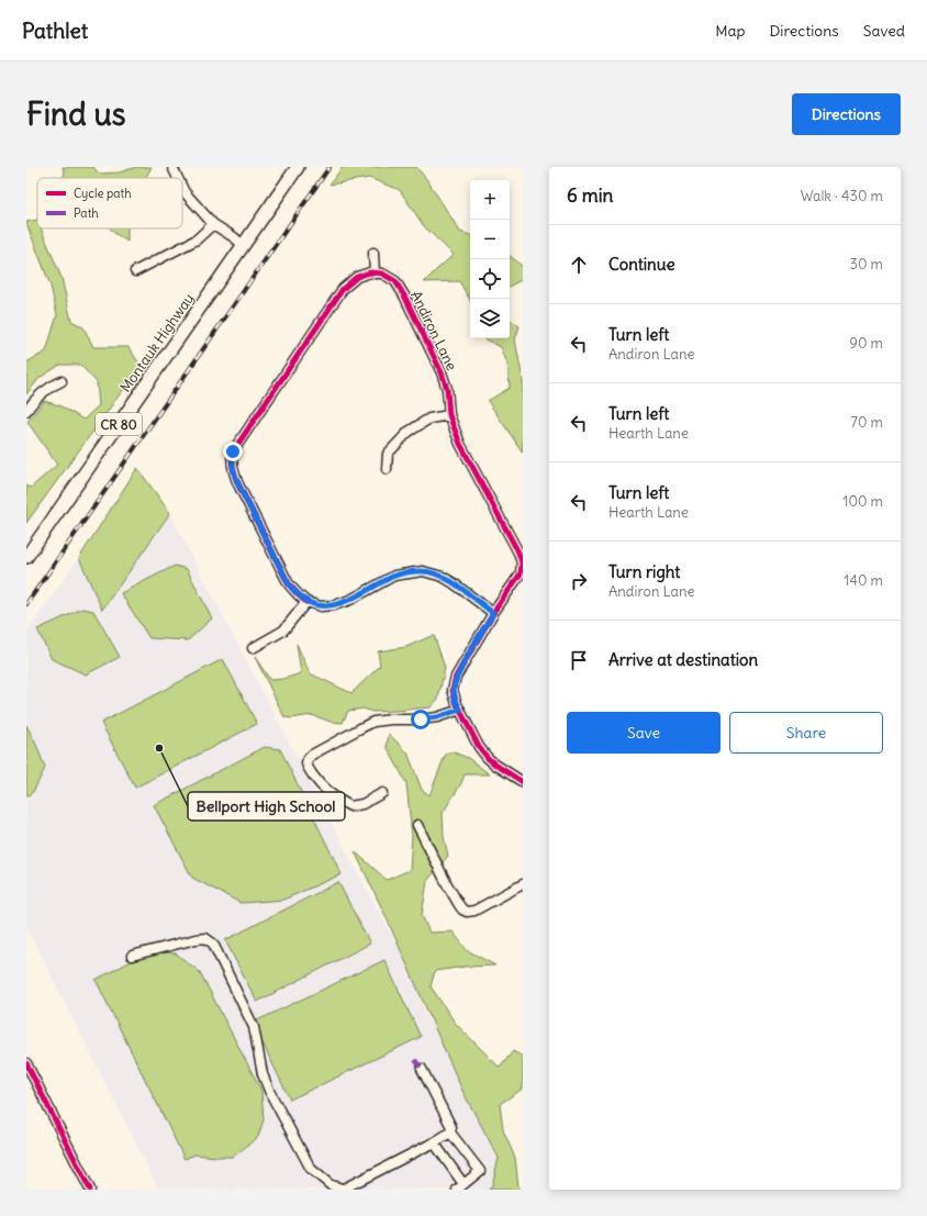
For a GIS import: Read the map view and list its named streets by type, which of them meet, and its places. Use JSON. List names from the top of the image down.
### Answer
{
  "streets": {
    "main road": ["Montauk Highway", "CR 80"],
    "street": ["Andiron Lane"]
  },
  "places": ["Bellport High School"],
  "legend": ["Cycle path", "Path"],
  "page": {
    "header": "Pathlet",
    "nav": ["Map", "Directions", "Saved"],
    "buttons": [
      "Directions",
      ["Save", "Share"]
    ],
    "title": "Find us",
    "heading": ["6 min", "Walk · 430 m"],
    "map_buttons": ["+", "−"],
    "list": [
      ["Continue", "30 m"],
      ["Turn left", "Andiron Lane", "90 m"],
      ["Turn left", "Hearth Lane", "70 m"],
      ["Turn left", "Hearth Lane", "100 m"],
      ["Turn right", "Andiron Lane", "140 m"],
      "Arrive at destination"
    ]
  }
}
